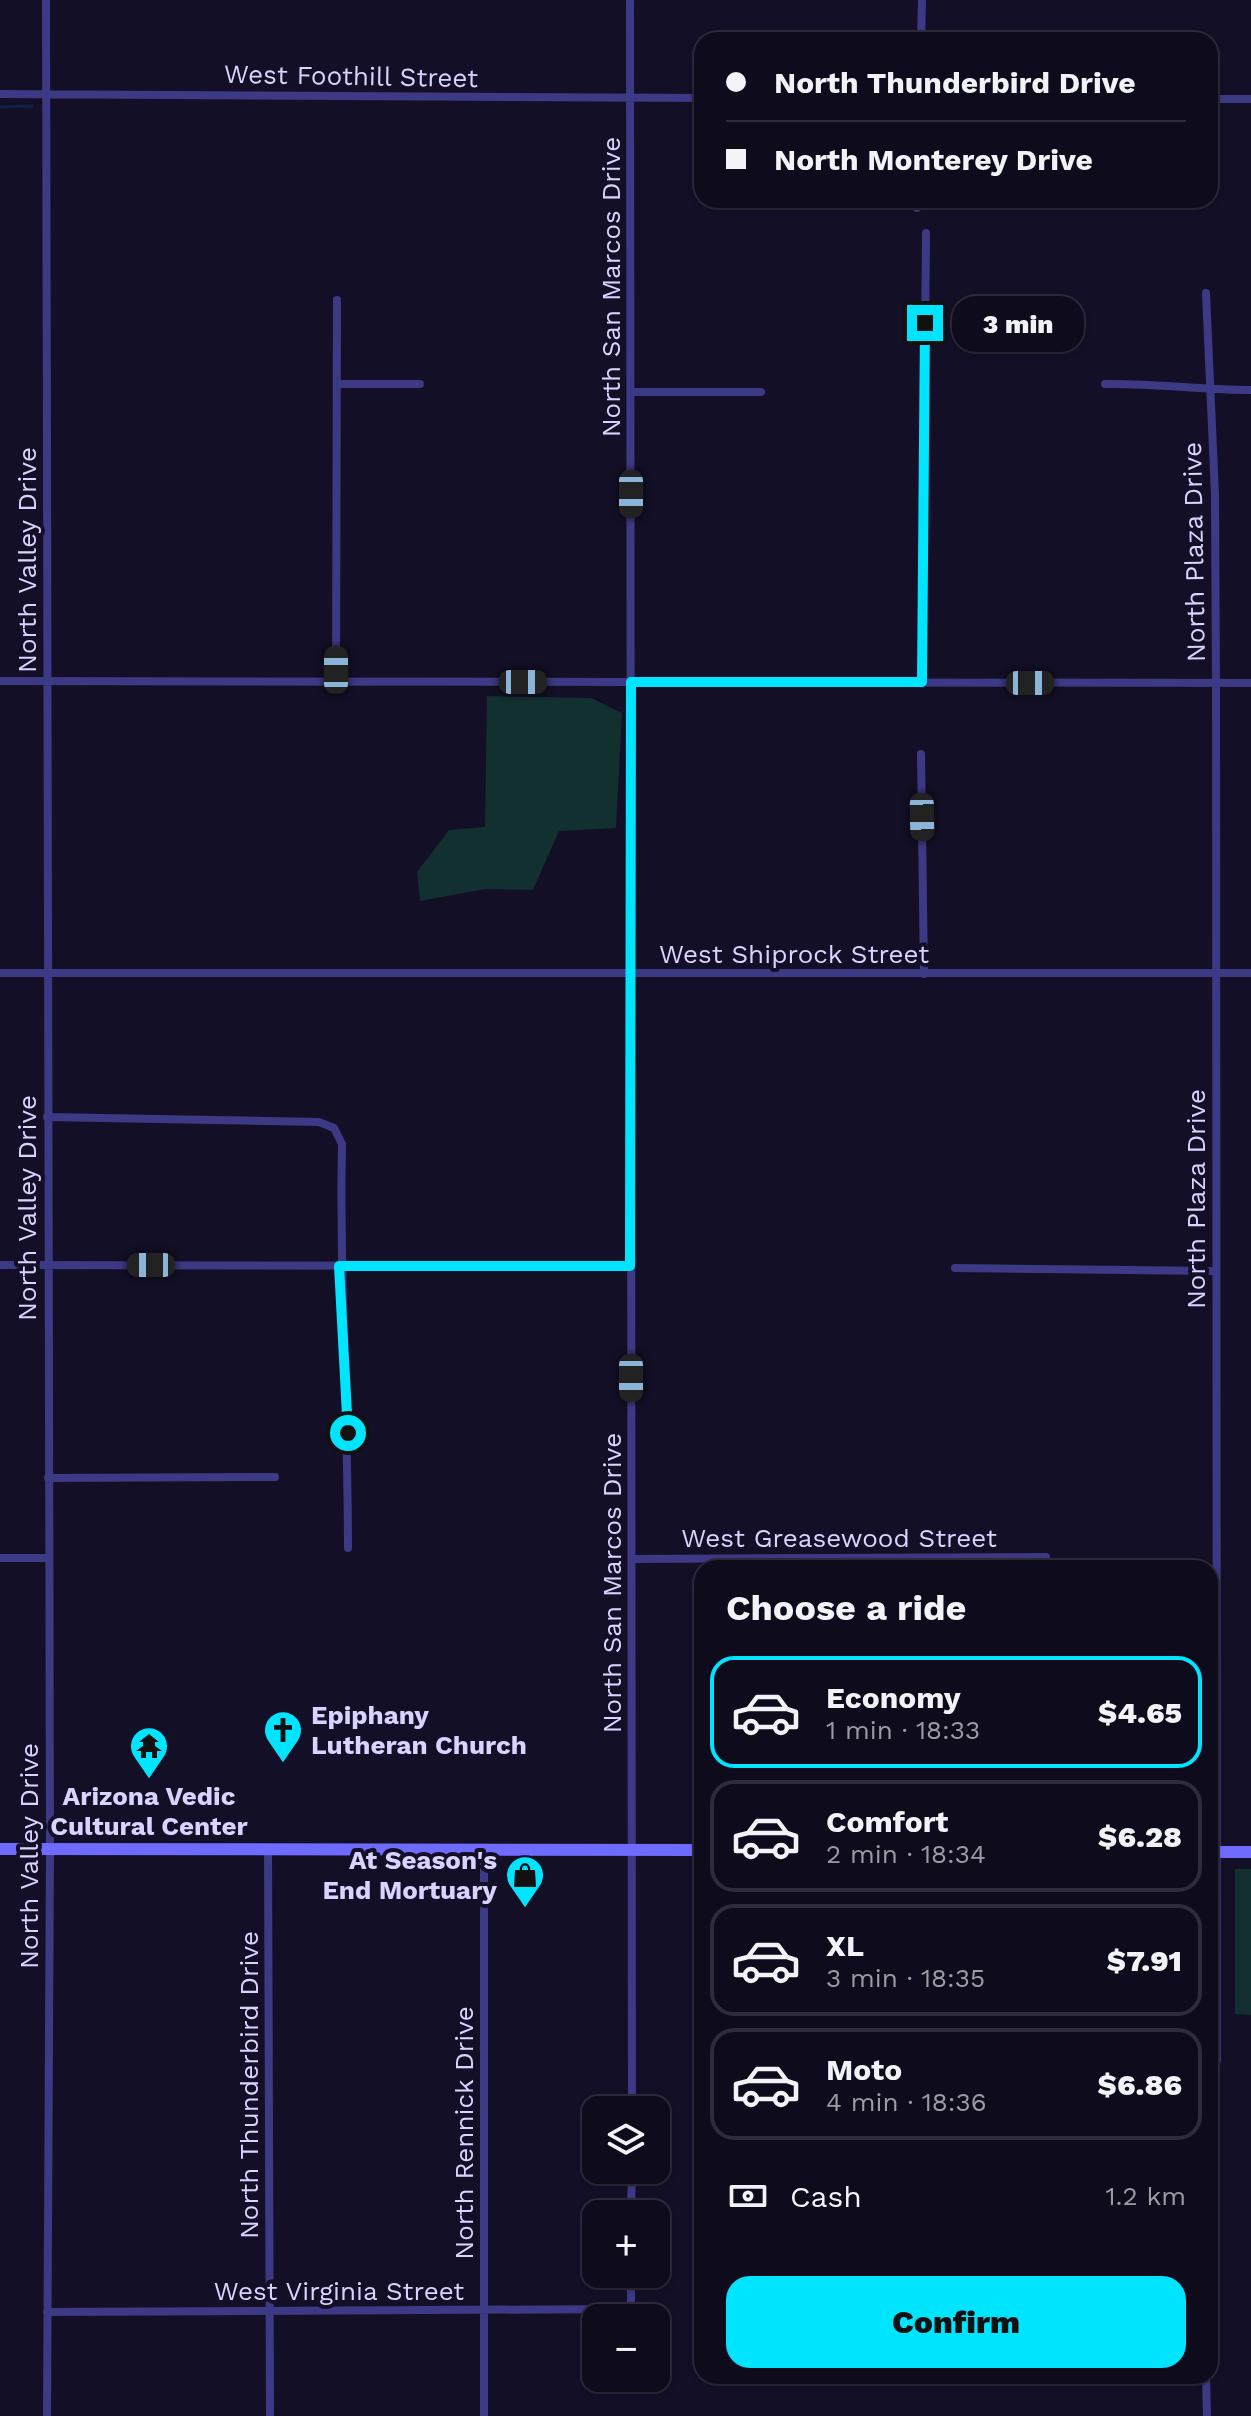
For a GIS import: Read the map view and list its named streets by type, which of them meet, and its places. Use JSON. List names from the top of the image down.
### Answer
{
  "streets": {
    "street": [
      "West Foothill Street",
      "North San Marcos Drive",
      "North Plaza Drive",
      "North Valley Drive",
      "West Shiprock Street",
      "West Greasewood Street",
      "North Thunderbird Drive",
      "North Rennick Drive",
      "West Virginia Street"
    ]
  },
  "crossings": [
    ["West Foothill Street", "North San Marcos Drive"],
    ["West Foothill Street", "North Valley Drive"],
    ["North San Marcos Drive", "West Shiprock Street"],
    ["North San Marcos Drive", "West Greasewood Street"],
    ["North Plaza Drive", "West Shiprock Street"],
    ["North Valley Drive", "West Shiprock Street"],
    ["North Valley Drive", "West Virginia Street"],
    ["North Thunderbird Drive", "West Virginia Street"],
    ["North Rennick Drive", "West Virginia Street"]
  ],
  "places": {
    "church": ["Epiphany Lutheran Church"],
    "temple": ["Arizona Vedic Cultural Center"],
    "shop": ["At Season's End Mortuary"]
  },
  "page": {
    "banner": ["North Thunderbird Drive", "North Monterey Drive"],
    "bubble": "3 min",
    "heading": "Choose a ride",
    "list": [
      {
        "name": "Economy",
        "note": "1 min · 18:33",
        "value": "$4.65"
      },
      {
        "name": "Comfort",
        "note": "2 min · 18:34",
        "value": "$6.28"
      },
      {
        "name": "XL",
        "note": "3 min · 18:35",
        "value": "$7.91"
      },
      {
        "name": "Moto",
        "note": "4 min · 18:36",
        "value": "$6.86"
      }
    ],
    "map_buttons": ["+", "−"],
    "pay": ["Cash", "1.2 km"],
    "buttons": "Confirm"
  }
}
